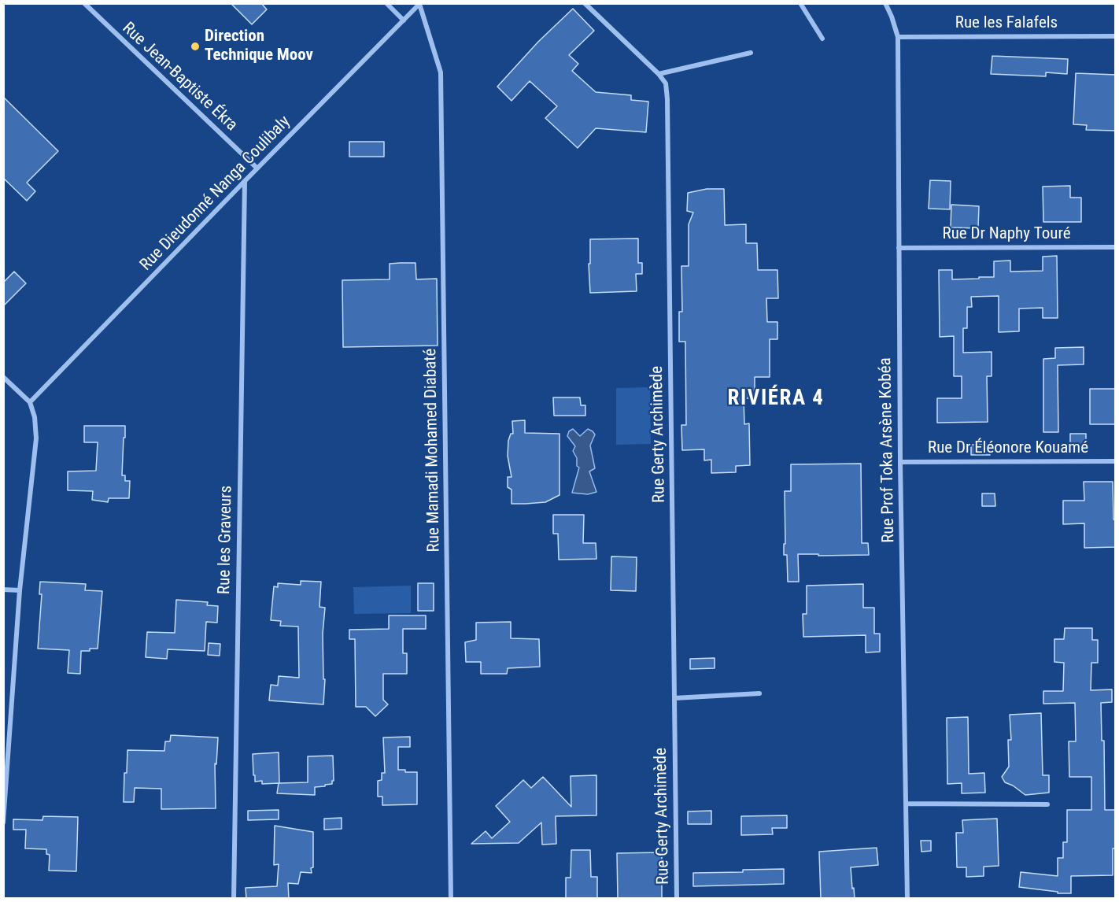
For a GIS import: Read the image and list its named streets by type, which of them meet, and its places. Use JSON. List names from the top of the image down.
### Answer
{
  "streets": {
    "street": [
      "Rue les Falafels",
      "Rue Jean-Baptiste Ékra",
      "Rue Dieudonné Nanga Coulibaly",
      "Rue Dr Naphy Touré",
      "Rue Gerty Archimède",
      "Rue Dr Éléonore Kouamé",
      "Rue Mamadi Mohamed Diabaté",
      "Rue Prof Toka Arsène Kobéa",
      "Rue les Graveurs"
    ]
  },
  "crossings": [
    ["Rue les Falafels", "Rue Prof Toka Arsène Kobéa"],
    ["Rue Jean-Baptiste Ékra", "Rue Dieudonné Nanga Coulibaly"],
    ["Rue Dieudonné Nanga Coulibaly", "Rue Mamadi Mohamed Diabaté"],
    ["Rue Dieudonné Nanga Coulibaly", "Rue les Graveurs"],
    ["Rue Dr Naphy Touré", "Rue Prof Toka Arsène Kobéa"],
    ["Rue Dr Éléonore Kouamé", "Rue Prof Toka Arsène Kobéa"]
  ],
  "districts": ["RIVIÉRA 4"],
  "places": ["Direction Technique Moov"]
}
